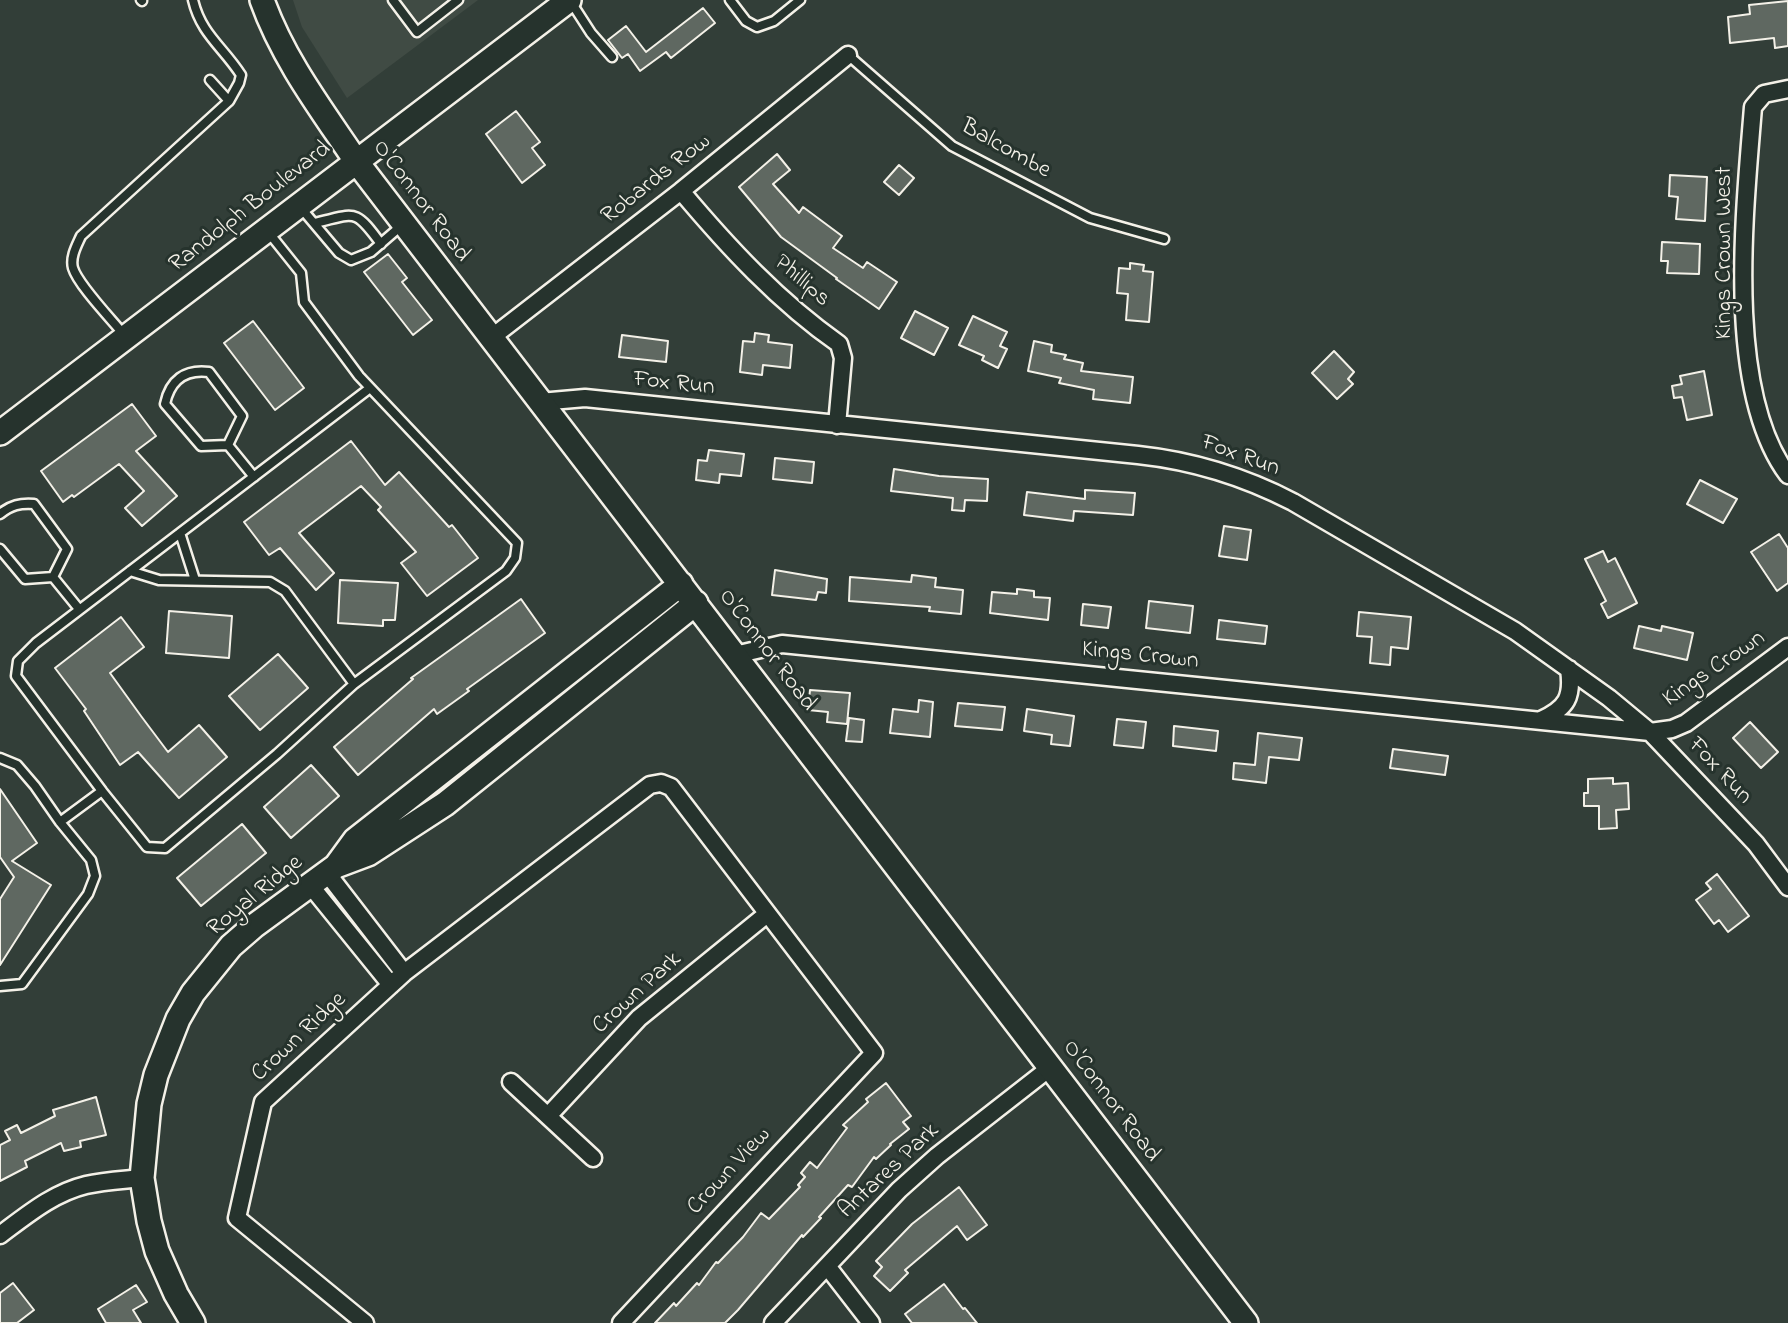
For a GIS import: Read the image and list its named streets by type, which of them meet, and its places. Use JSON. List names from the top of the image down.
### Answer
{
  "streets": {
    "main road": ["O'Connor Road", "Randolph Boulevard", "Royal Ridge"],
    "street": [
      "Robards Row",
      "Kings Crown West",
      "Phillips",
      "Fox Run",
      "Kings Crown",
      "Crown Park",
      "Crown Ridge",
      "Crown View",
      "Antares Park"
    ],
    "lane": ["Balcombe"]
  },
  "crossings": [
    ["Balcombe", "Robards Row"],
    ["Robards Row", "O'Connor Road"],
    ["Robards Row", "Phillips"],
    ["O'Connor Road", "Randolph Boulevard"],
    ["O'Connor Road", "Fox Run"],
    ["O'Connor Road", "Kings Crown"],
    ["O'Connor Road", "Royal Ridge"],
    ["O'Connor Road", "Antares Park"],
    ["Phillips", "Fox Run"],
    ["Fox Run", "Kings Crown"],
    ["Crown Park", "Crown Ridge"],
    ["Crown Park", "Crown View"],
    ["Crown Ridge", "Crown View"]
  ]
}
